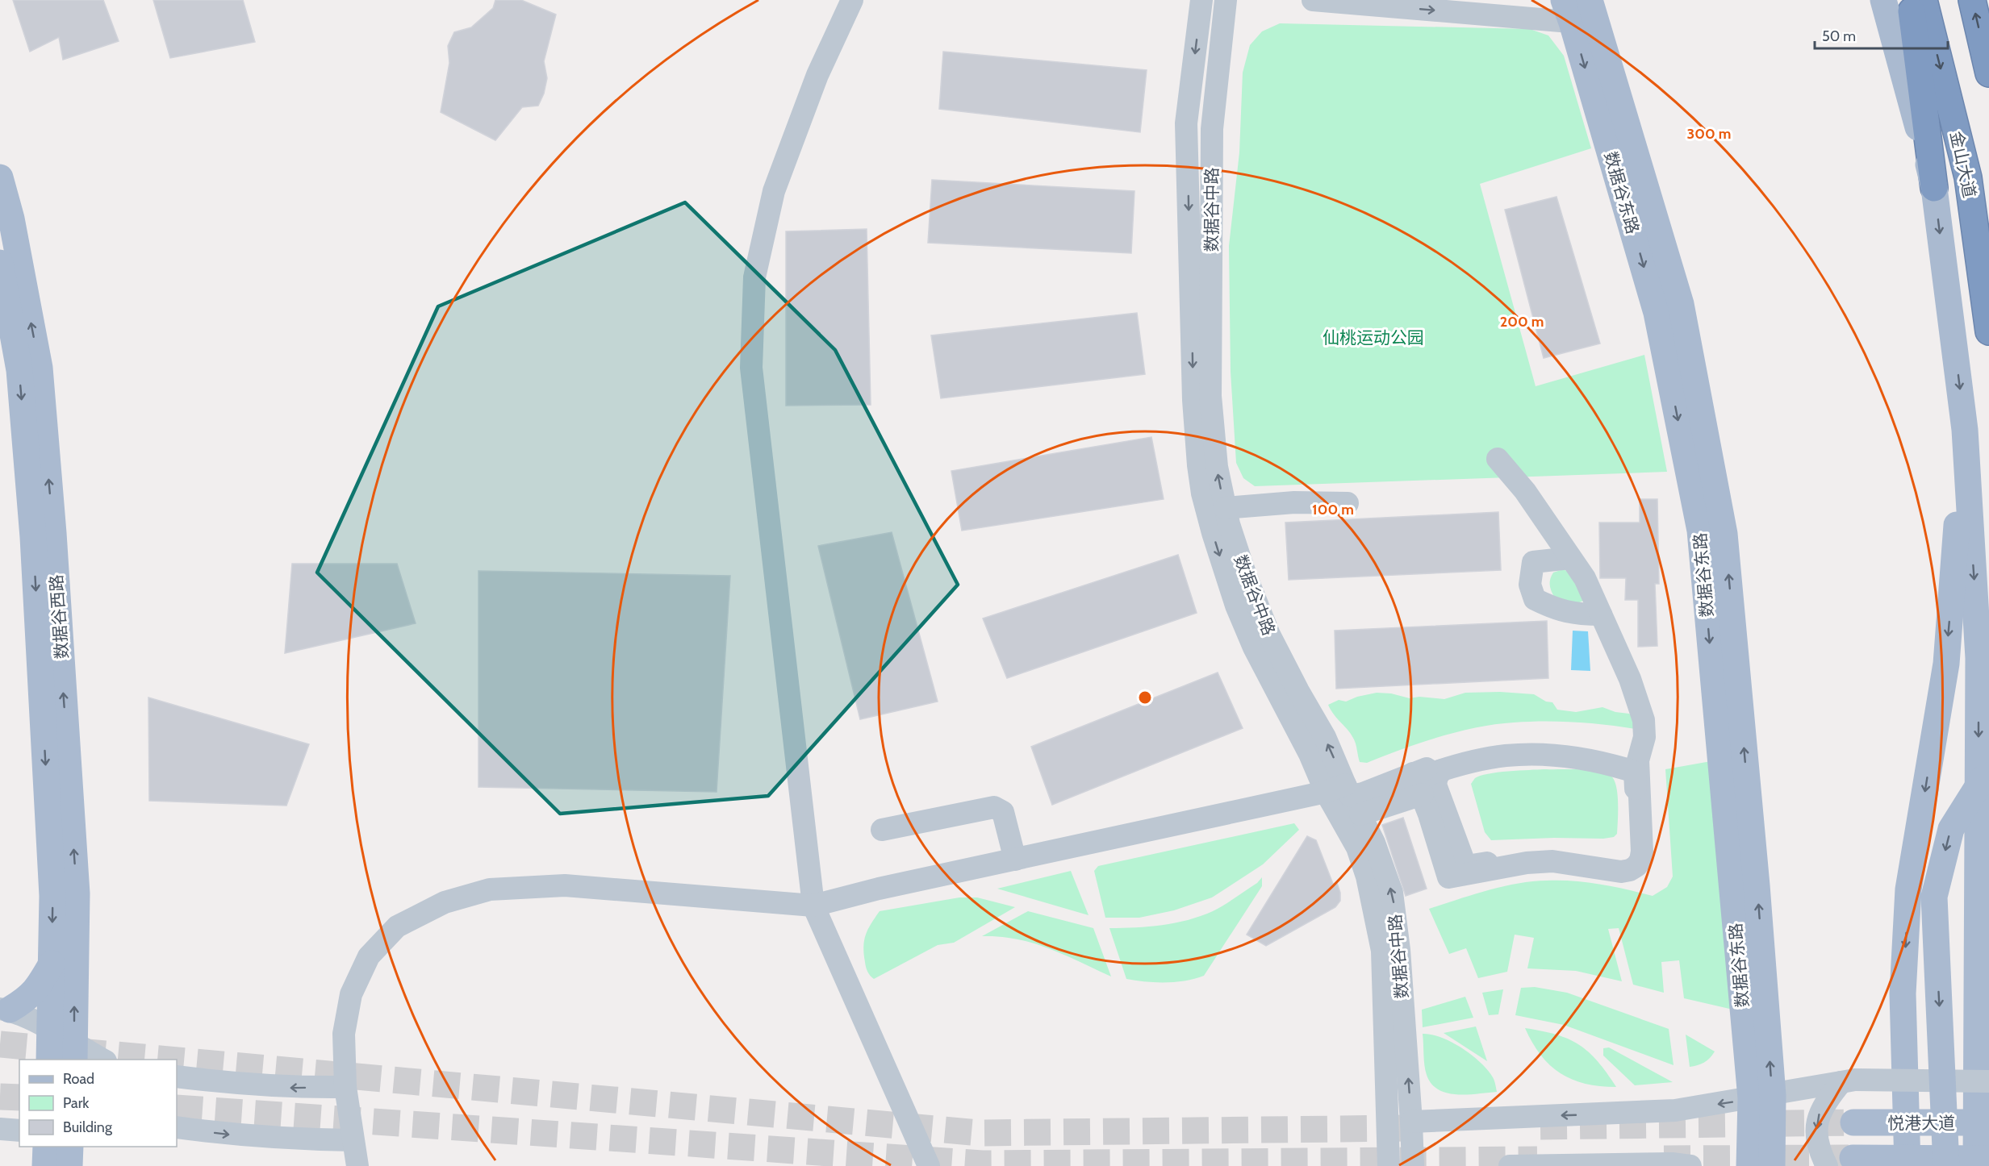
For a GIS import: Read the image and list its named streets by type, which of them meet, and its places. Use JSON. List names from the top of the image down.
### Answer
{
  "streets": {
    "highway": ["金山大道"],
    "main road": ["数据谷东路", "数据谷西路", "悦港大道"],
    "street": ["数据谷中路"]
  },
  "parks": ["仙桃运动公园"],
  "legend": ["Road", "Park", "Building"],
  "scale_bar": "50 m",
  "rings": ["300 m", "200 m", "100 m"]
}
